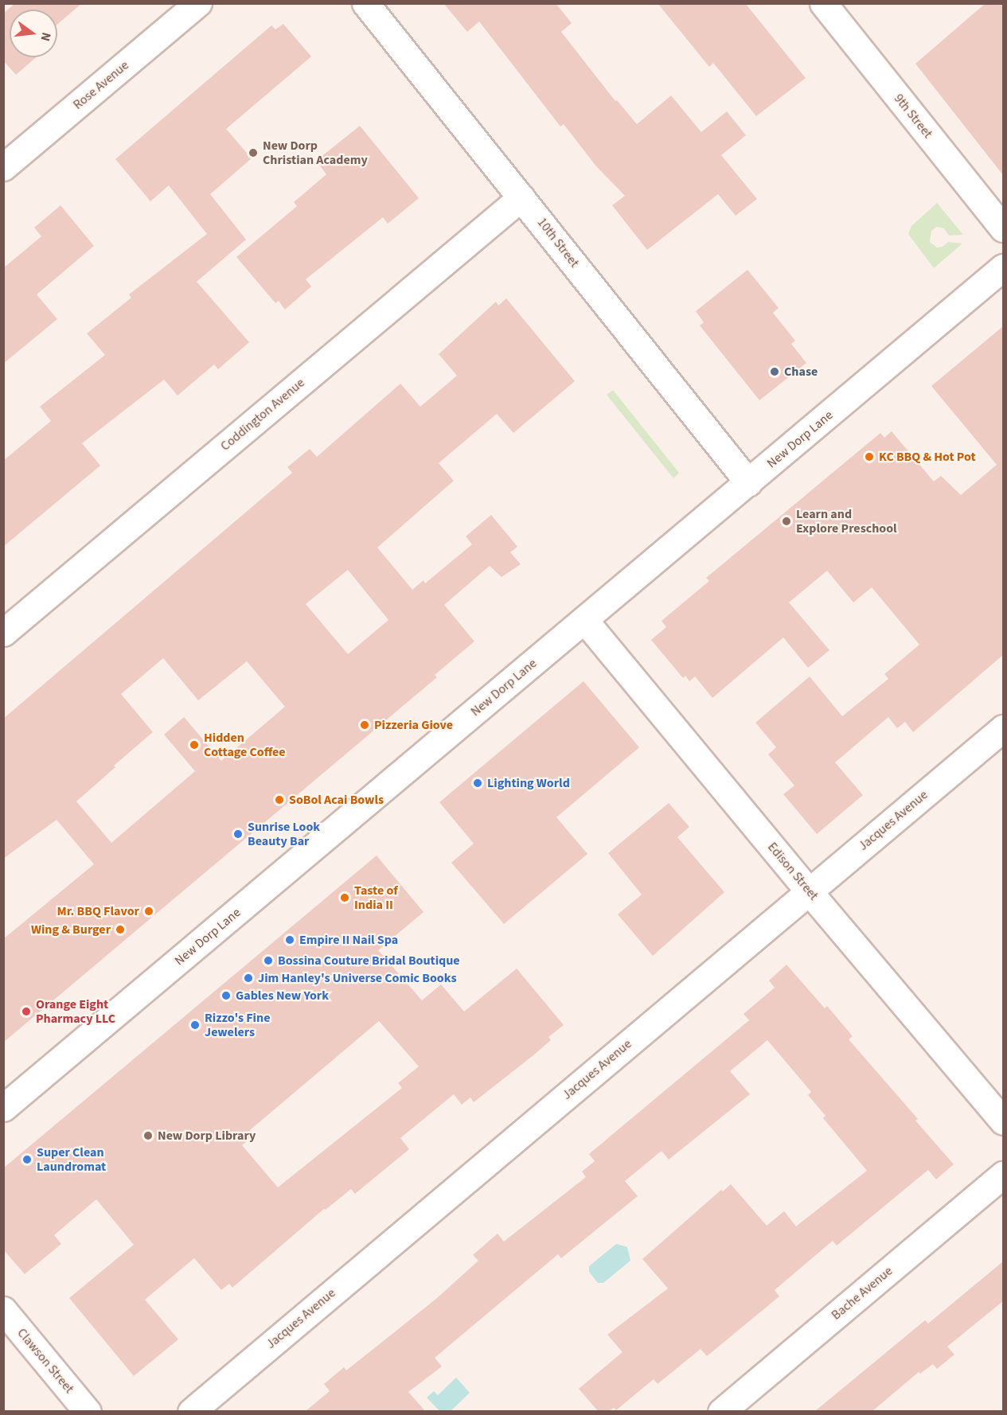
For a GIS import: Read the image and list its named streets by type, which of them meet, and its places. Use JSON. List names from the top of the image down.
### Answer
{
  "streets": {
    "street": [
      "Rose Avenue",
      "9th Street",
      "10th Street",
      "Coddington Avenue",
      "New Dorp Lane",
      "Jacques Avenue",
      "Edison Street",
      "Bache Avenue",
      "Clawson Street"
    ]
  },
  "crossings": [
    ["10th Street", "Coddington Avenue"],
    ["10th Street", "New Dorp Lane"],
    ["New Dorp Lane", "Edison Street"],
    ["Jacques Avenue", "Edison Street"]
  ],
  "places": [
    "New Dorp Christian Academy",
    "Chase",
    "KC BBQ & Hot Pot",
    "Learn and Explore Preschool",
    "Pizzeria Giove",
    "Hidden Cottage Coffee",
    "Lighting World",
    "SoBol Acai Bowls",
    "Sunrise Look Beauty Bar",
    "Taste of India II",
    "Mr. BBQ Flavor",
    "Wing & Burger",
    "Empire II Nail Spa",
    "Bossina Couture Bridal Boutique",
    "Jim Hanley's Universe Comic Books",
    "Gables New York",
    "Orange Eight Pharmacy LLC",
    "Rizzo's Fine Jewelers",
    "New Dorp Library",
    "Super Clean Laundromat"
  ],
  "north": "right"
}
